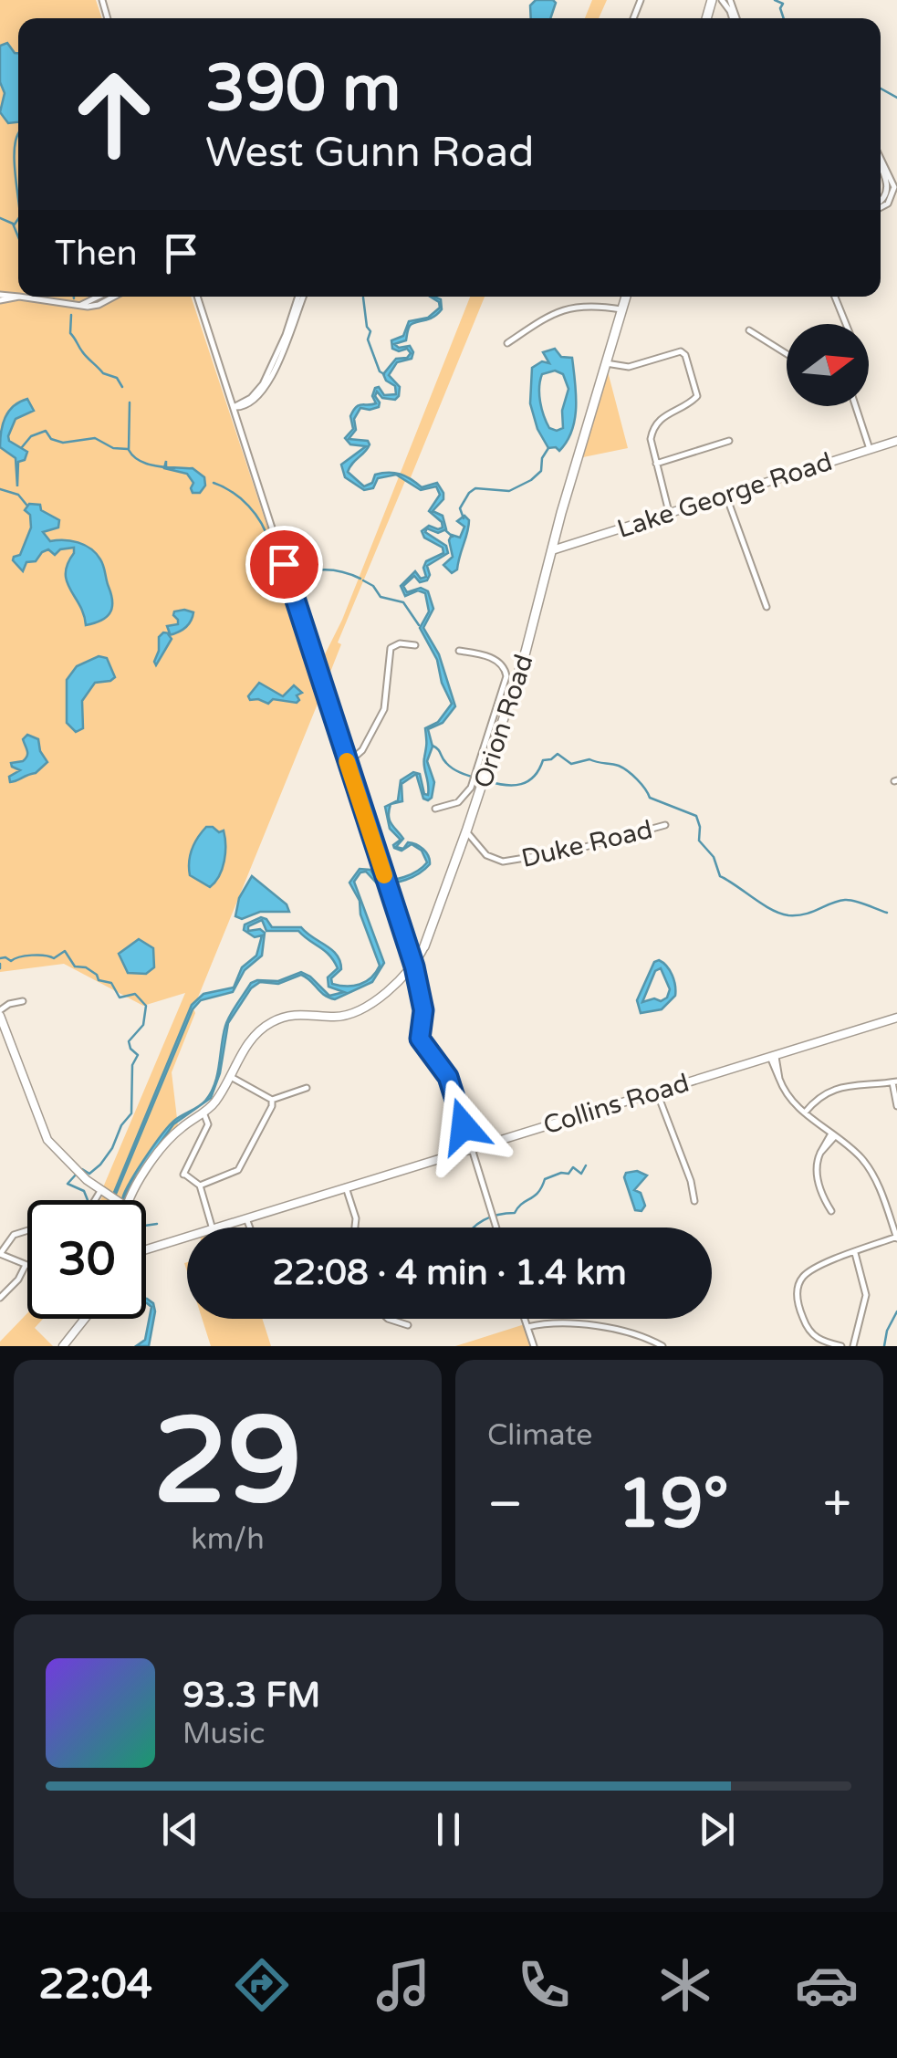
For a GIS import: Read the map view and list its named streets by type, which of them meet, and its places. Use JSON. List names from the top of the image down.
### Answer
{
  "streets": {
    "main road": ["Orion Road"],
    "street": ["Lake George Road", "Duke Road", "Collins Road"]
  },
  "crossings": [
    ["Lake George Road", "Orion Road"],
    ["Orion Road", "Duke Road"]
  ],
  "north": "right",
  "page": {
    "turn": ["390 m", "West Gunn Road"],
    "then": "Then",
    "limit": "30",
    "trip": "22:08 · 4 min · 1.4 km",
    "tile": [
      ["29", "km/h"],
      "Climate"
    ],
    "heat": ["−", "19°", "+"],
    "song": ["93.3 FM", "Music"],
    "tabs": "22:04"
  }
}
